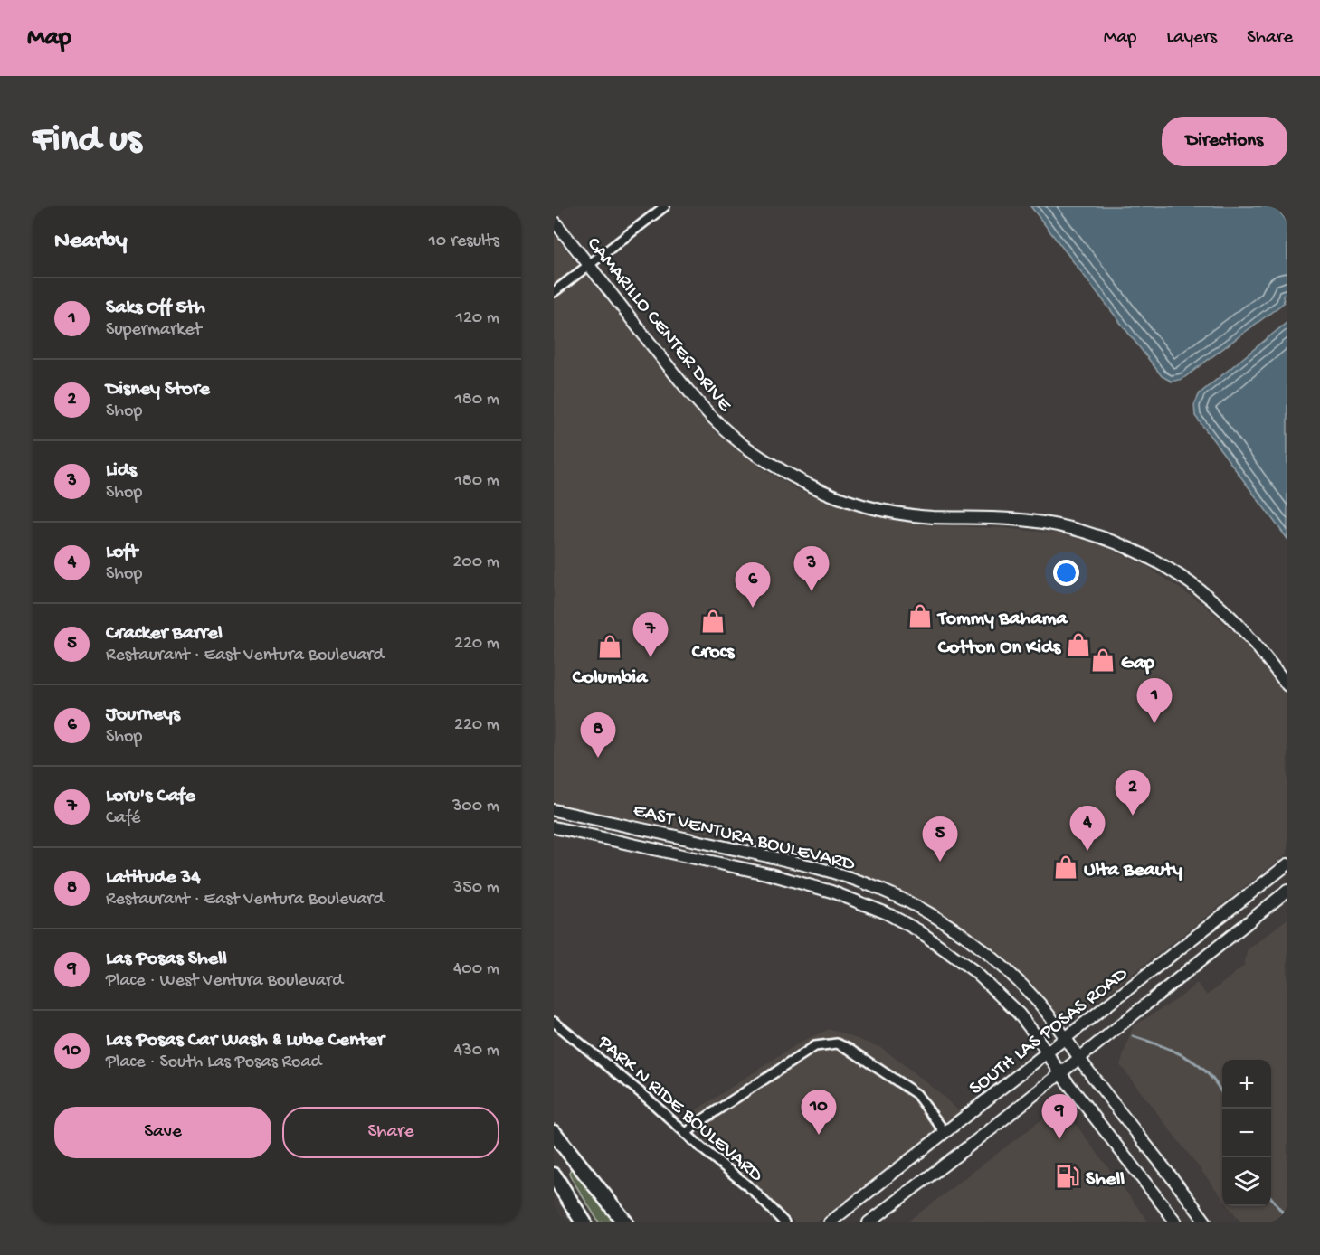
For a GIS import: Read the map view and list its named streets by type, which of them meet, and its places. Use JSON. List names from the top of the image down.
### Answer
{
  "streets": {
    "main road": ["CAMARILLO CENTER DRIVE", "EAST VENTURA BOULEVARD", "SOUTH LAS POSAS ROAD"],
    "street": ["PARK N RIDE BOULEVARD"]
  },
  "crossings": [
    ["EAST VENTURA BOULEVARD", "SOUTH LAS POSAS ROAD"]
  ],
  "places": {
    "shop": [
      "Tommy Bahama",
      "Crocs",
      "Cotton On Kids",
      "Columbia",
      "Gap",
      "Ulta Beauty"
    ],
    "fuel station": ["Shell"]
  },
  "page": {
    "header": "Map",
    "nav": ["Map", "Layers", "Share"],
    "buttons": [
      "Directions",
      ["Save", "Share"]
    ],
    "title": "Find us",
    "heading": ["Nearby", "10 results"],
    "list": [
      {
        "mark": "1",
        "name": "Saks Off 5th",
        "note": "Supermarket",
        "value": "120 m"
      },
      {
        "mark": "2",
        "name": "Disney Store",
        "note": "Shop",
        "value": "180 m"
      },
      {
        "mark": "3",
        "name": "Lids",
        "note": "Shop",
        "value": "180 m"
      },
      {
        "mark": "4",
        "name": "Loft",
        "note": "Shop",
        "value": "200 m"
      },
      {
        "mark": "5",
        "name": "Cracker Barrel",
        "note": "Restaurant · East Ventura Boulevard",
        "value": "220 m"
      },
      {
        "mark": "6",
        "name": "Journeys",
        "note": "Shop",
        "value": "220 m"
      },
      {
        "mark": "7",
        "name": "Loru's Cafe",
        "note": "Café",
        "value": "300 m"
      },
      {
        "mark": "8",
        "name": "Latitude 34",
        "note": "Restaurant · East Ventura Boulevard",
        "value": "350 m"
      },
      {
        "mark": "9",
        "name": "Las Posas Shell",
        "note": "Place · West Ventura Boulevard",
        "value": "400 m"
      },
      {
        "mark": "10",
        "name": "Las Posas Car Wash & Lube Center",
        "note": "Place · South Las Posas Road",
        "value": "430 m"
      }
    ],
    "pins": [
      "3",
      "6",
      "7",
      "1",
      "8",
      "2",
      "4",
      "5",
      "10",
      "9"
    ],
    "map_buttons": ["+", "−"]
  }
}
